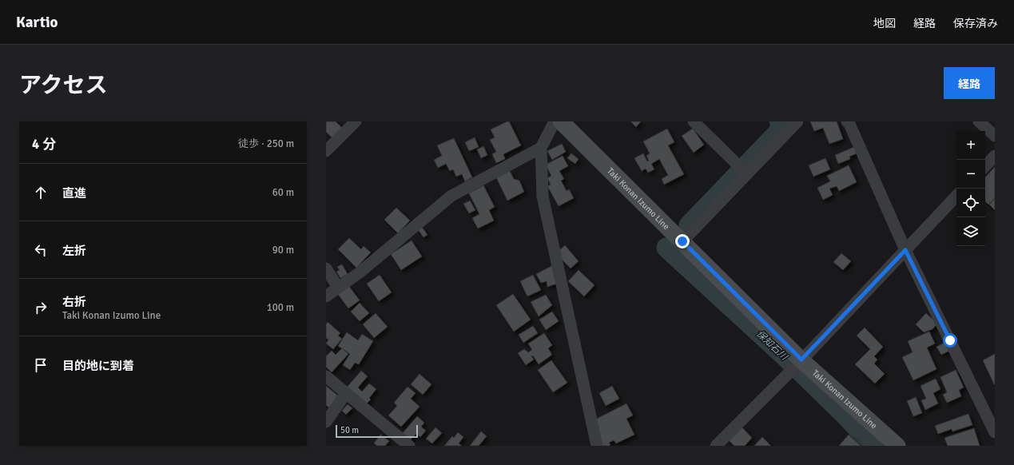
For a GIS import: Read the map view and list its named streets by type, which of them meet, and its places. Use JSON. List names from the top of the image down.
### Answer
{
  "streets": {
    "main road": ["Taki Konan Izumo Line"]
  },
  "water": ["保知石川"],
  "scale_bar": "50 m",
  "page": {
    "header": "Kartio",
    "nav": ["地図", "経路", "保存済み"],
    "title": "アクセス",
    "buttons": "経路",
    "heading": ["4 分", "徒歩 · 250 m"],
    "map_buttons": ["+", "−"],
    "list": [
      ["直進", "60 m"],
      ["左折", "90 m"],
      ["右折", "Taki Konan Izumo Line", "100 m"],
      "目的地に到着"
    ],
    "scale": "50 m"
  }
}
